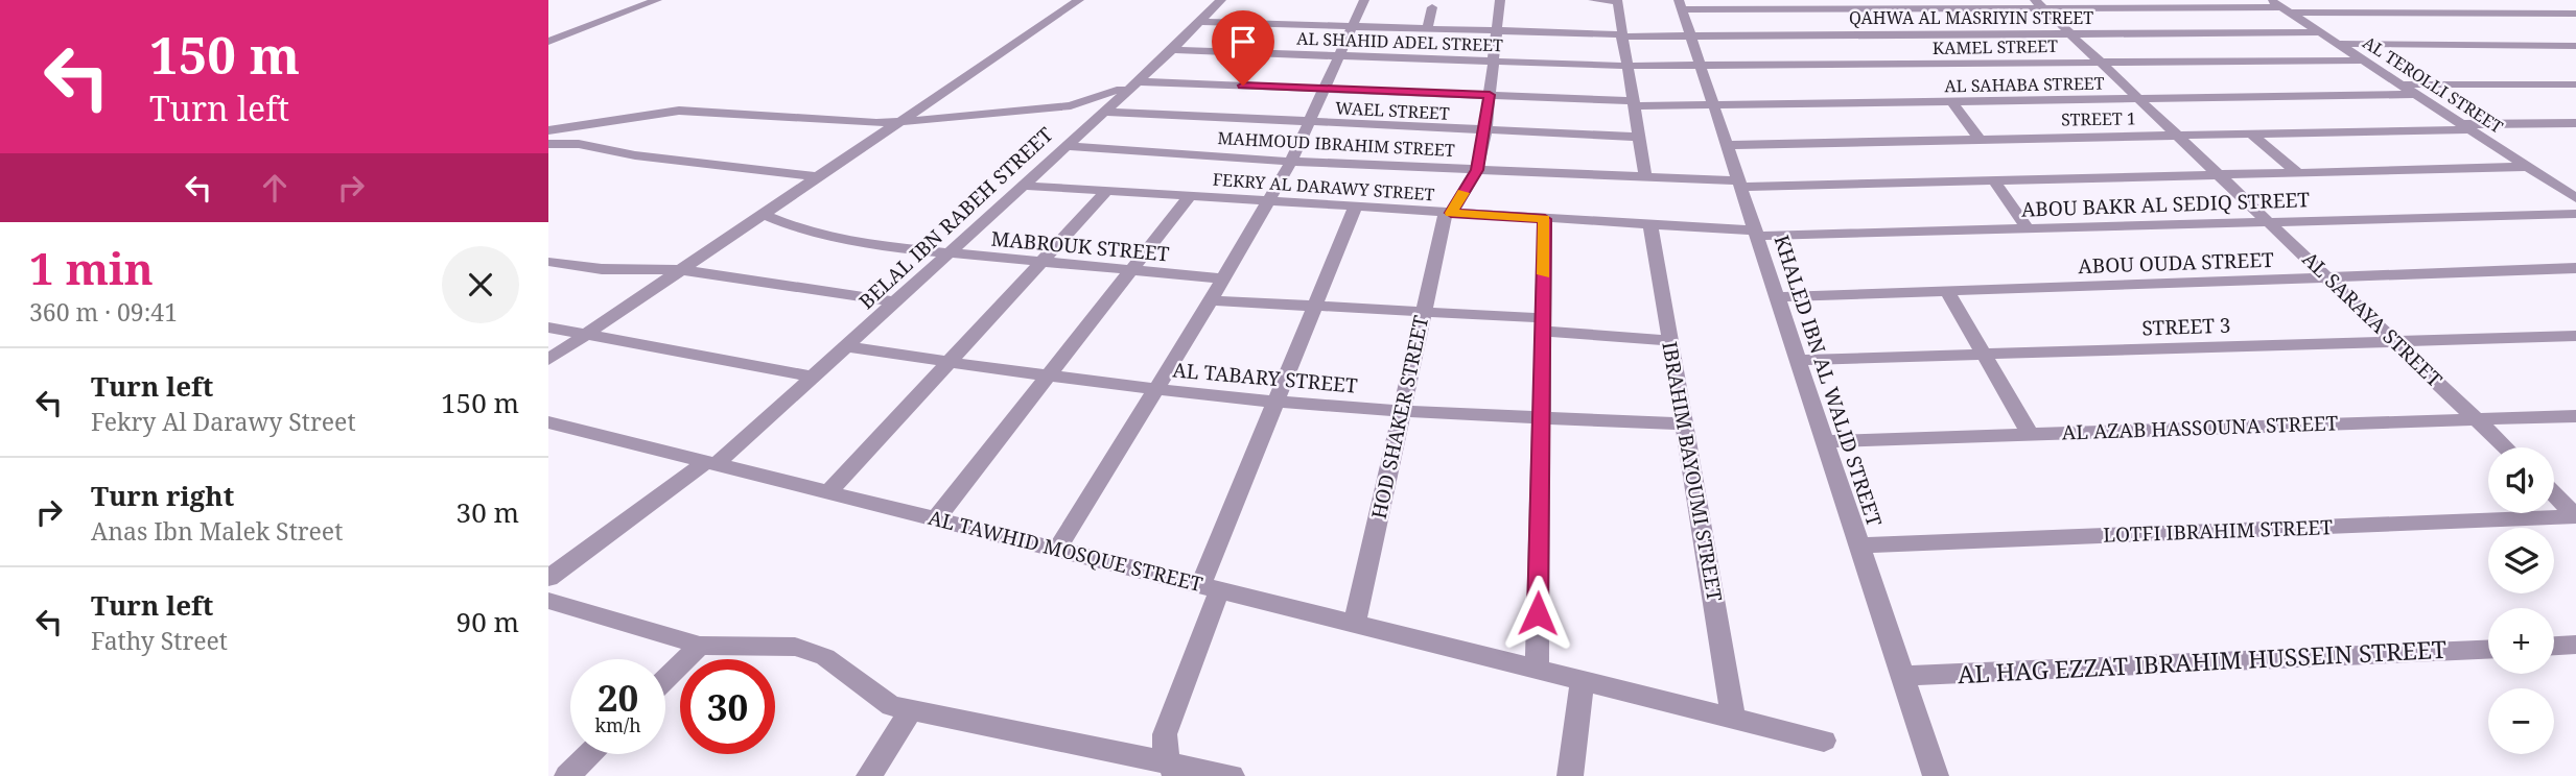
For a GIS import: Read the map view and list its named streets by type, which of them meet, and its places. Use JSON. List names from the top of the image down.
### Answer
{
  "streets": {
    "street": [
      "QAHWA AL MASRIYIN STREET",
      "AL SHAHID ADEL STREET",
      "KAMEL STREET",
      "AL SAHABA STREET",
      "AL TEROLLI STREET",
      "WAEL STREET",
      "STREET 1",
      "MAHMOUD IBRAHIM STREET",
      "FEKRY AL DARAWY STREET",
      "ABOU BAKR AL SEDIQ STREET",
      "BELAL IBN RABEH STREET",
      "MABROUK STREET",
      "ABOU OUDA STREET",
      "AL SARAYA STREET",
      "STREET 3",
      "AL TABARY STREET",
      "KHALED IBN AL WALID STREET",
      "HOD SHAKER STREET",
      "AL AZAB HASSOUNA STREET",
      "IBRAHIM BAYOUMI STREET",
      "LOTFI IBRAHIM STREET",
      "AL TAWHID MOSQUE STREET",
      "AL HAG EZZAT IBRAHIM HUSSEIN STREET"
    ]
  },
  "crossings": [
    ["QAHWA AL MASRIYIN STREET", "AL TEROLLI STREET"],
    ["QAHWA AL MASRIYIN STREET", "BELAL IBN RABEH STREET"],
    ["QAHWA AL MASRIYIN STREET", "AL SARAYA STREET"],
    ["QAHWA AL MASRIYIN STREET", "KHALED IBN AL WALID STREET"],
    ["QAHWA AL MASRIYIN STREET", "HOD SHAKER STREET"],
    ["AL SHAHID ADEL STREET", "KAMEL STREET"],
    ["AL SHAHID ADEL STREET", "BELAL IBN RABEH STREET"],
    ["AL SHAHID ADEL STREET", "HOD SHAKER STREET"],
    ["KAMEL STREET", "AL TEROLLI STREET"],
    ["KAMEL STREET", "AL SARAYA STREET"],
    ["KAMEL STREET", "KHALED IBN AL WALID STREET"],
    ["AL SAHABA STREET", "AL TEROLLI STREET"],
    ["AL SAHABA STREET", "BELAL IBN RABEH STREET"],
    ["AL SAHABA STREET", "AL SARAYA STREET"],
    ["AL SAHABA STREET", "KHALED IBN AL WALID STREET"],
    ["AL SAHABA STREET", "HOD SHAKER STREET"],
    ["AL TEROLLI STREET", "STREET 1"],
    ["AL TEROLLI STREET", "MAHMOUD IBRAHIM STREET"],
    ["WAEL STREET", "BELAL IBN RABEH STREET"],
    ["WAEL STREET", "HOD SHAKER STREET"],
    ["STREET 1", "AL SARAYA STREET"],
    ["STREET 1", "KHALED IBN AL WALID STREET"],
    ["MAHMOUD IBRAHIM STREET", "BELAL IBN RABEH STREET"],
    ["MAHMOUD IBRAHIM STREET", "AL SARAYA STREET"],
    ["MAHMOUD IBRAHIM STREET", "KHALED IBN AL WALID STREET"],
    ["MAHMOUD IBRAHIM STREET", "HOD SHAKER STREET"],
    ["FEKRY AL DARAWY STREET", "ABOU BAKR AL SEDIQ STREET"],
    ["FEKRY AL DARAWY STREET", "BELAL IBN RABEH STREET"],
    ["FEKRY AL DARAWY STREET", "KHALED IBN AL WALID STREET"],
    ["FEKRY AL DARAWY STREET", "HOD SHAKER STREET"],
    ["FEKRY AL DARAWY STREET", "IBRAHIM BAYOUMI STREET"],
    ["ABOU BAKR AL SEDIQ STREET", "AL SARAYA STREET"],
    ["ABOU BAKR AL SEDIQ STREET", "KHALED IBN AL WALID STREET"],
    ["BELAL IBN RABEH STREET", "MABROUK STREET"],
    ["BELAL IBN RABEH STREET", "AL TABARY STREET"],
    ["BELAL IBN RABEH STREET", "AL TAWHID MOSQUE STREET"],
    ["ABOU OUDA STREET", "AL SARAYA STREET"],
    ["ABOU OUDA STREET", "KHALED IBN AL WALID STREET"],
    ["AL SARAYA STREET", "STREET 3"],
    ["AL SARAYA STREET", "AL AZAB HASSOUNA STREET"],
    ["STREET 3", "KHALED IBN AL WALID STREET"],
    ["AL TABARY STREET", "HOD SHAKER STREET"],
    ["AL TABARY STREET", "IBRAHIM BAYOUMI STREET"],
    ["KHALED IBN AL WALID STREET", "AL AZAB HASSOUNA STREET"],
    ["KHALED IBN AL WALID STREET", "LOTFI IBRAHIM STREET"],
    ["KHALED IBN AL WALID STREET", "AL HAG EZZAT IBRAHIM HUSSEIN STREET"],
    ["HOD SHAKER STREET", "AL TAWHID MOSQUE STREET"],
    ["IBRAHIM BAYOUMI STREET", "AL TAWHID MOSQUE STREET"]
  ],
  "page": {
    "turn": ["150 m", "Turn left"],
    "heading": ["1 min", "360 m · 09:41"],
    "list": [
      {
        "name": "Turn left",
        "note": "Fekry Al Darawy Street",
        "value": "150 m"
      },
      {
        "name": "Turn right",
        "note": "Anas Ibn Malek Street",
        "value": "30 m"
      },
      {
        "name": "Turn left",
        "note": "Fathy Street",
        "value": "90 m"
      }
    ],
    "map_buttons": ["+", "−"],
    "speed": "20 km/h",
    "limit": "30"
  }
}
